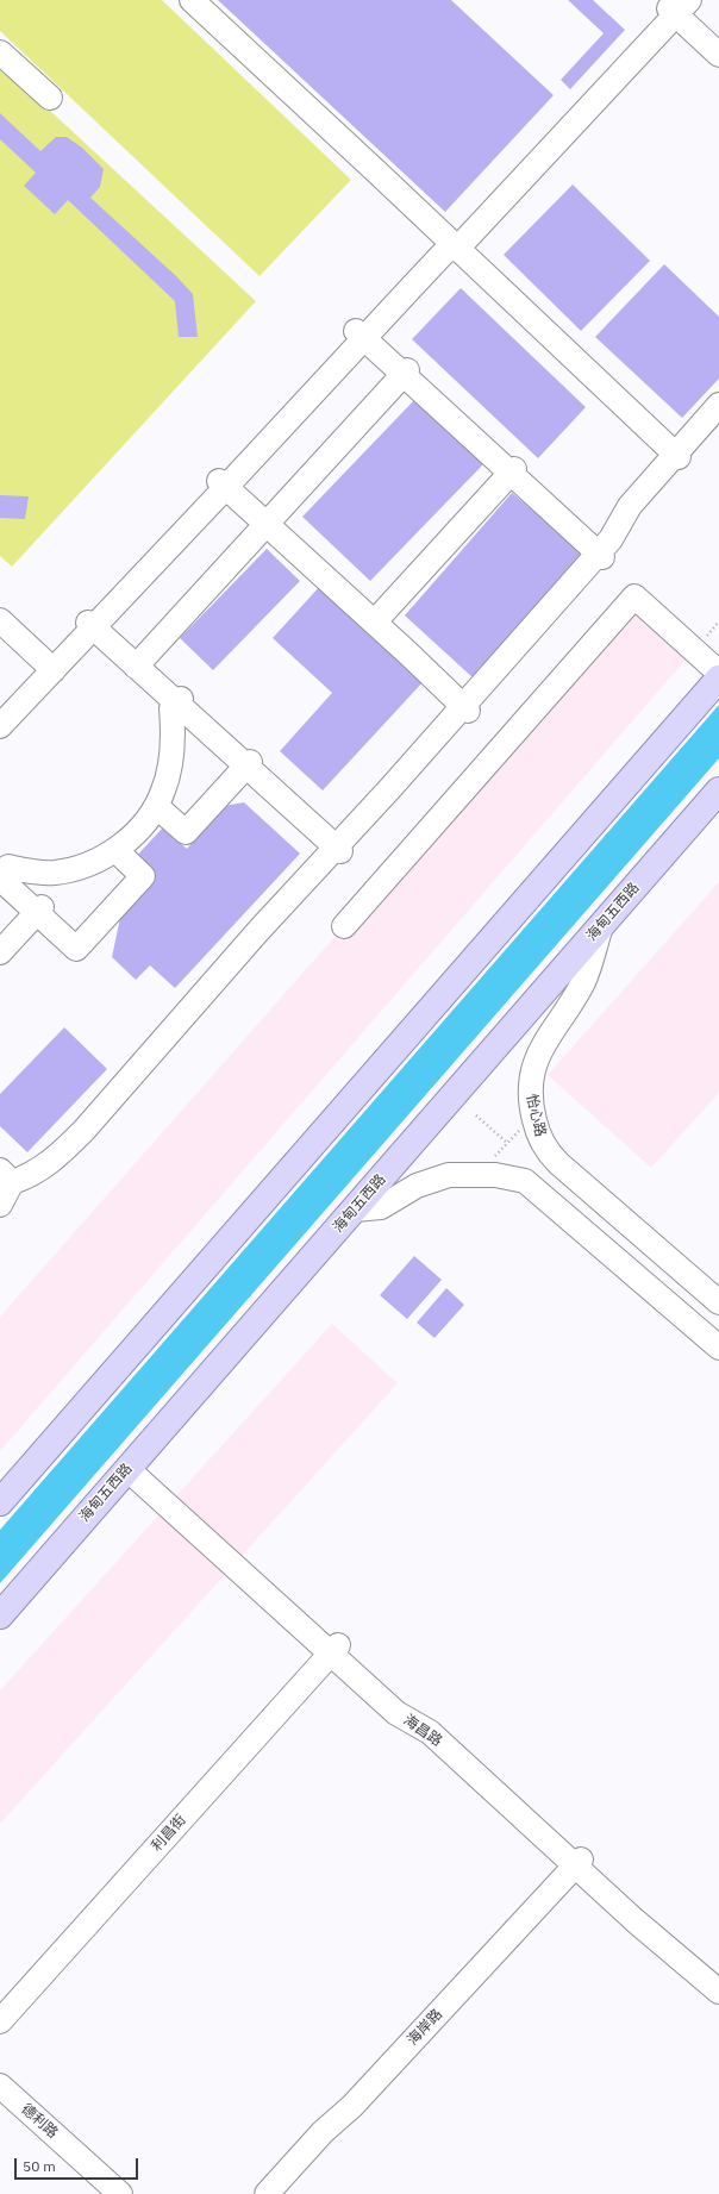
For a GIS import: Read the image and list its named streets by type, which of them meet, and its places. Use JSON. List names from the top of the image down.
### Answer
{
  "streets": {
    "main road": ["海甸五西路"],
    "street": [
      "怡心路",
      "海昌路",
      "利昌街",
      "海岸路",
      "德利路"
    ]
  },
  "crossings": [
    ["海甸五西路", "怡心路"],
    ["海甸五西路", "海昌路"],
    ["海昌路", "利昌街"],
    ["海昌路", "海岸路"]
  ],
  "scale_bar": "50 m"
}
